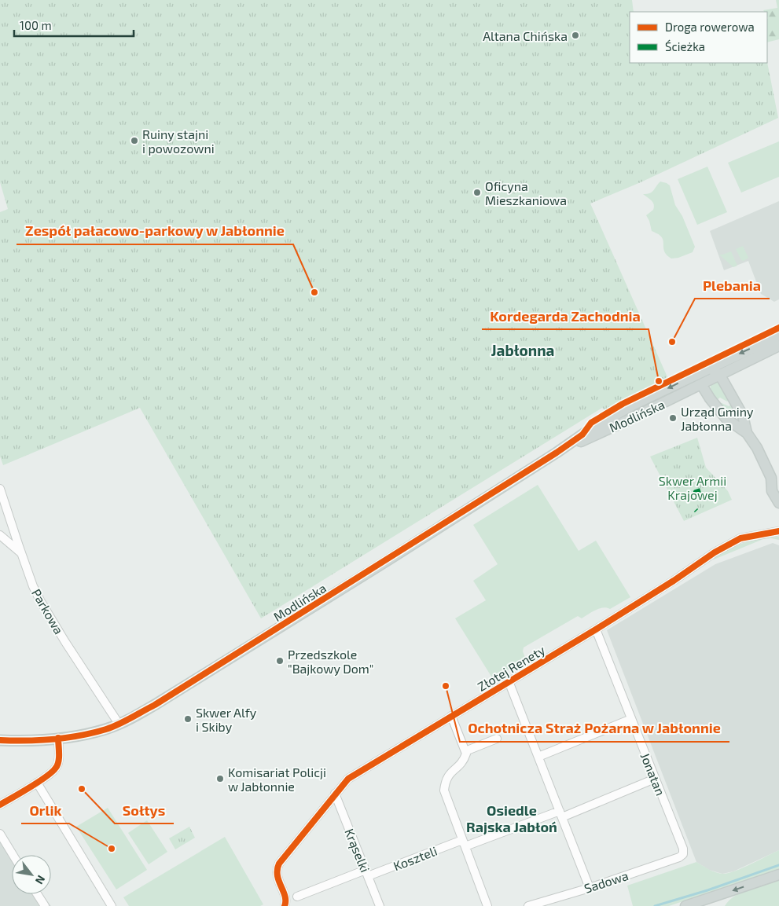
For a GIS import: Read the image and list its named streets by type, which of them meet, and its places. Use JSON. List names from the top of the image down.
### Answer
{
  "streets": {
    "main road": ["Modlińska"],
    "street": [
      "Parkowa",
      "Złotej Renety",
      "Jonatan",
      "Krąselki",
      "Koszteli",
      "Sadowa"
    ]
  },
  "crossings": [
    ["Modlińska", "Parkowa"],
    ["Złotej Renety", "Jonatan"],
    ["Złotej Renety", "Krąselki"],
    ["Jonatan", "Koszteli"],
    ["Jonatan", "Sadowa"],
    ["Krąselki", "Koszteli"]
  ],
  "districts": ["Jabłonna", "Osiedle Rajska Jabłoń"],
  "parks": ["Skwer Armii Krajowej"],
  "places": [
    "Altana Chińska",
    "Ruiny stajni i powozowni",
    "Oficyna Mieszkaniowa",
    "Zespół pałacowo-parkowy w Jabłonnie",
    "Plebania",
    "Kordegarda Zachodnia",
    "Urząd Gminy Jabłonna",
    "Przedszkole \"Bajkowy Dom\"",
    "Ochotnicza Straż Pożarna w Jabłonnie",
    "Skwer Alfy i Skiby",
    "Komisariat Policji w Jabłonnie",
    "Sołtys",
    "Orlik"
  ],
  "legend": ["Droga rowerowa", "Ścieżka"],
  "scale_bar": "100 m",
  "north": "bottom right"
}
